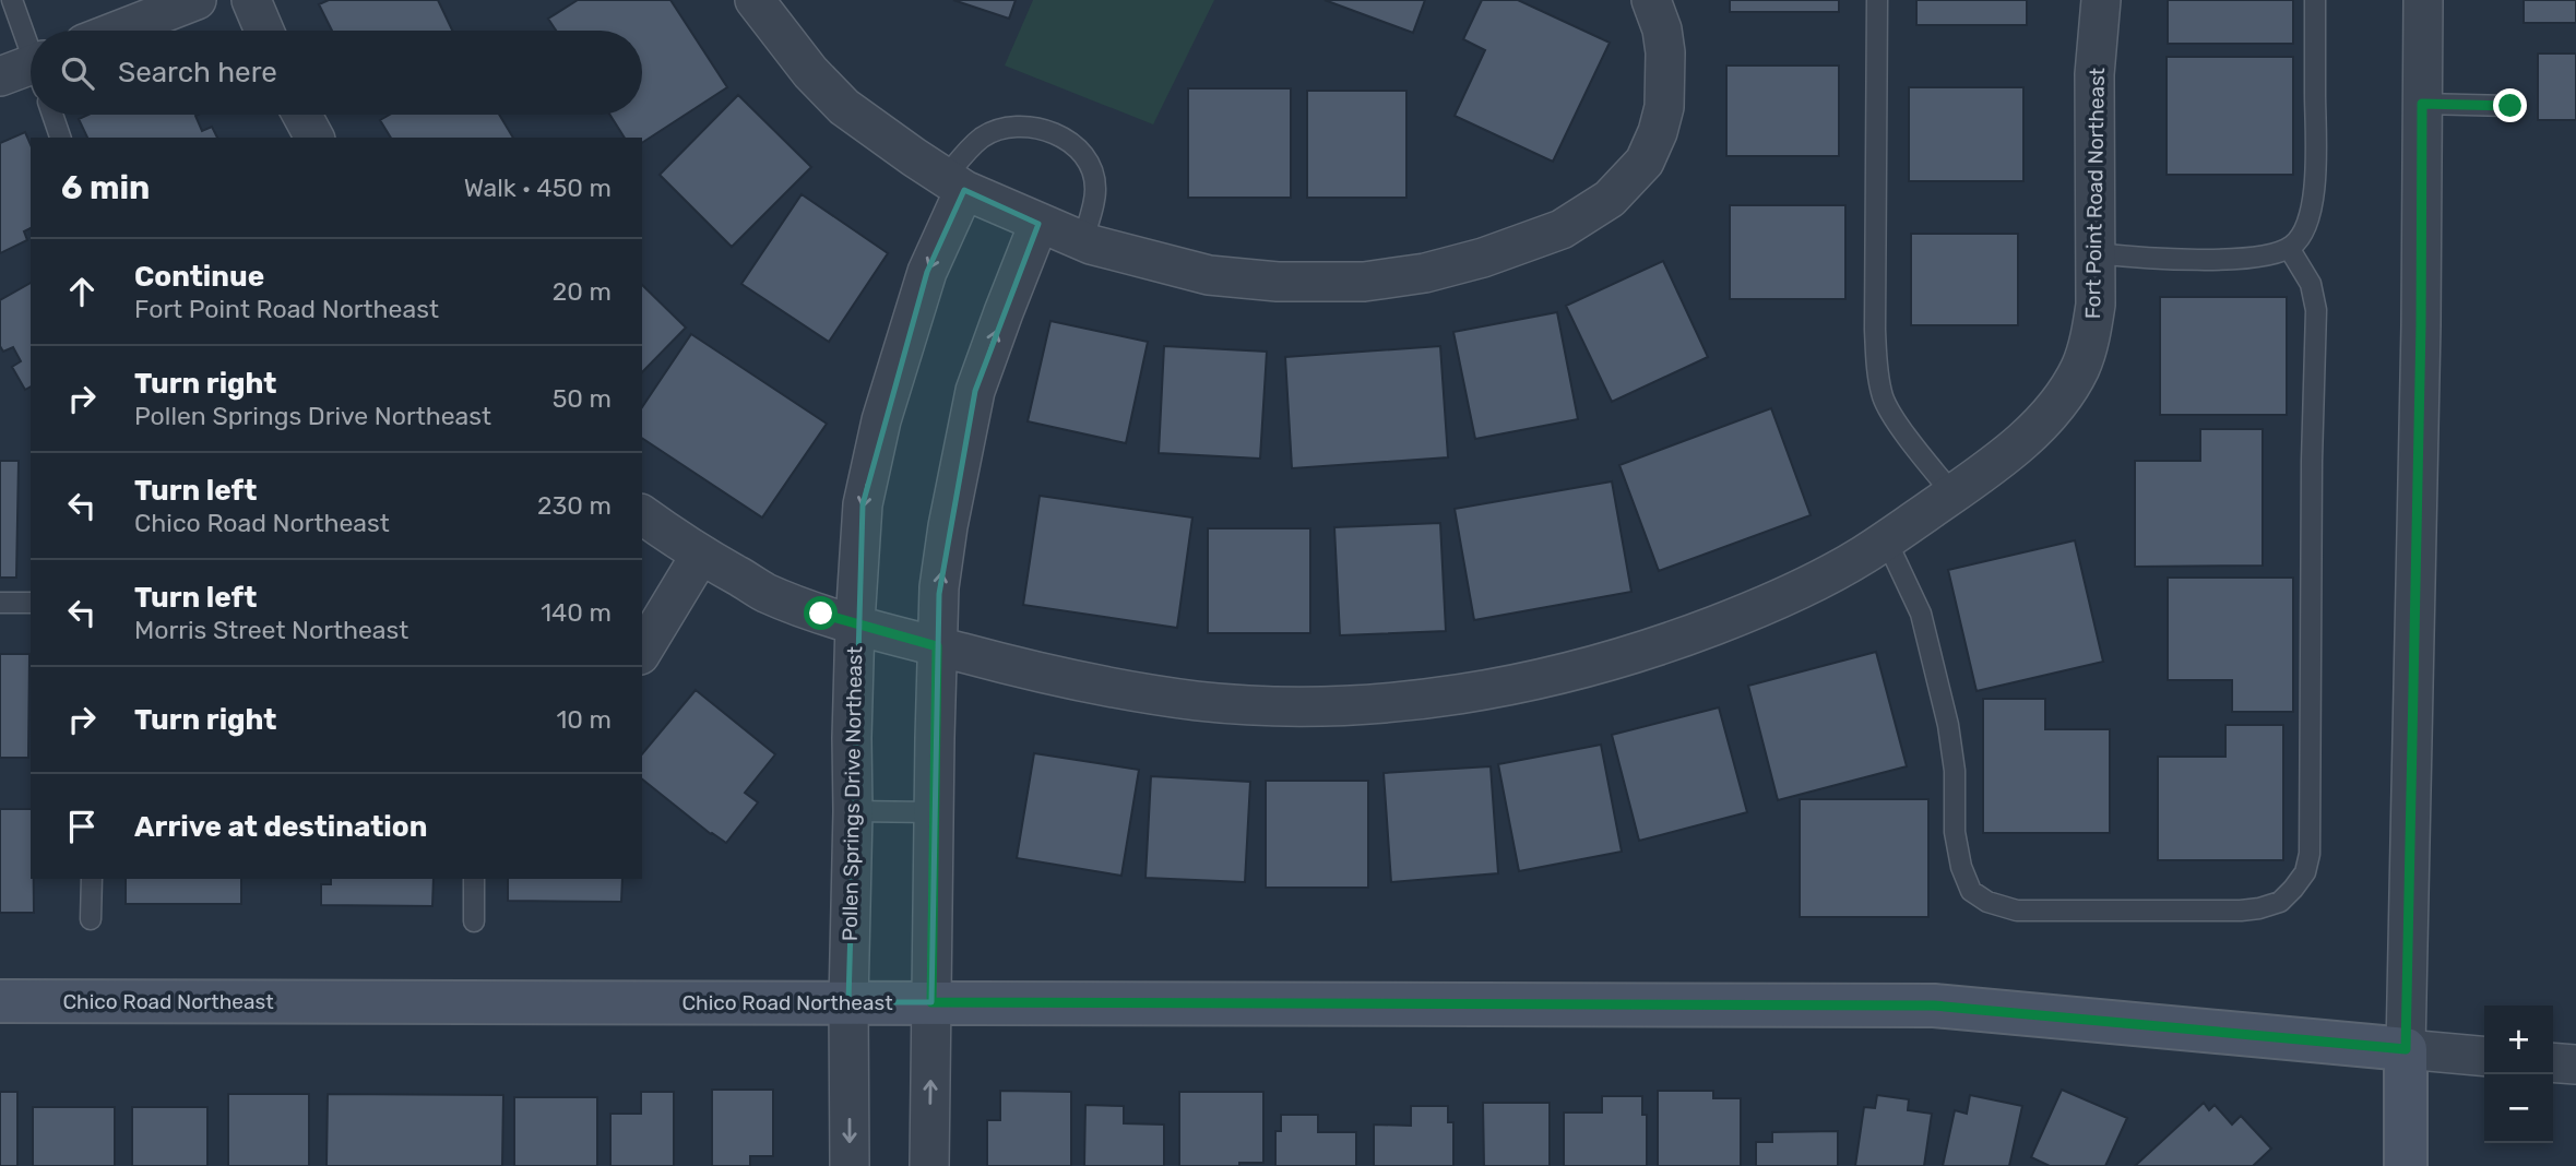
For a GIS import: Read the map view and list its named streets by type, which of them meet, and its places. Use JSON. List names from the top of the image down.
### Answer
{
  "streets": {
    "street": ["Fort Point Road Northeast", "Pollen Springs Drive Northeast", "Chico Road Northeast"]
  },
  "crossings": [
    ["Fort Point Road Northeast", "Pollen Springs Drive Northeast"],
    ["Pollen Springs Drive Northeast", "Chico Road Northeast"]
  ],
  "page": {
    "search": "Search here",
    "heading": ["6 min", "Walk · 450 m"],
    "list": [
      ["Continue", "Fort Point Road Northeast", "20 m"],
      ["Turn right", "Pollen Springs Drive Northeast", "50 m"],
      ["Turn left", "Chico Road Northeast", "230 m"],
      ["Turn left", "Morris Street Northeast", "140 m"],
      ["Turn right", "10 m"],
      "Arrive at destination"
    ],
    "map_buttons": ["+", "−"]
  }
}
